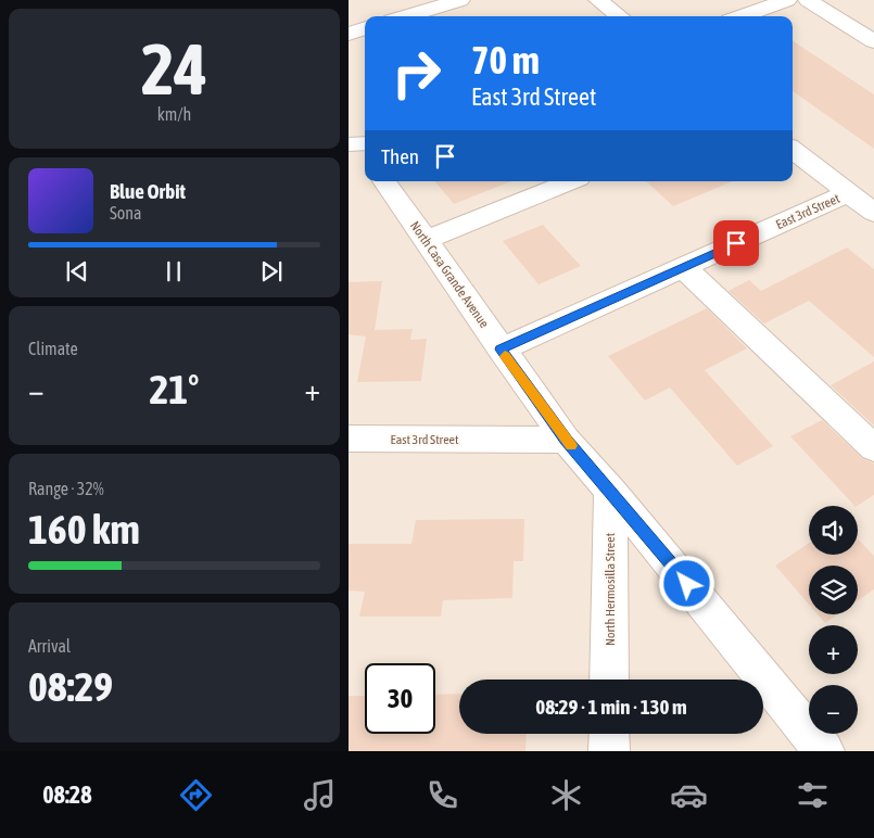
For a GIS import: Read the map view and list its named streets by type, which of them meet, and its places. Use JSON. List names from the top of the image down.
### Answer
{
  "streets": {
    "street": ["East 3rd Street", "North Casa Grande Avenue", "North Hermosilla Street"]
  },
  "crossings": [
    ["East 3rd Street", "North Casa Grande Avenue"],
    ["North Casa Grande Avenue", "North Hermosilla Street"]
  ],
  "page": {
    "tile": [
      ["24", "km/h"],
      "Climate",
      ["Range · 32%", "160 km"],
      ["Arrival", "08:29"]
    ],
    "turn": ["70 m", "East 3rd Street"],
    "then": "Then",
    "song": ["Blue Orbit", "Sona"],
    "heat": ["−", "21°", "+"],
    "map_buttons": ["+", "−"],
    "limit": "30",
    "trip": "08:29 · 1 min · 130 m",
    "tabs": "08:28"
  }
}
